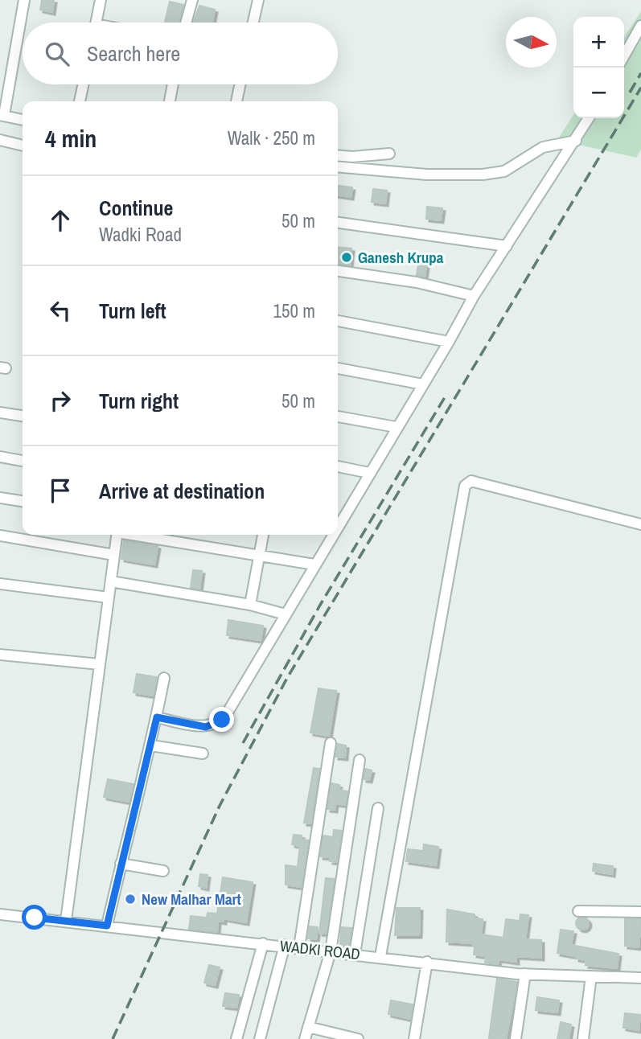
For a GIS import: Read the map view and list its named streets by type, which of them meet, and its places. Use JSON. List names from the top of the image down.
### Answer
{
  "streets": {
    "street": ["WADKI ROAD"]
  },
  "places": ["Ganesh Krupa", "New Malhar Mart"],
  "north": "right",
  "page": {
    "map_buttons": ["+", "−"],
    "search": "Search here",
    "heading": ["4 min", "Walk · 250 m"],
    "list": [
      ["Continue", "Wadki Road", "50 m"],
      ["Turn left", "150 m"],
      ["Turn right", "50 m"],
      "Arrive at destination"
    ]
  }
}
